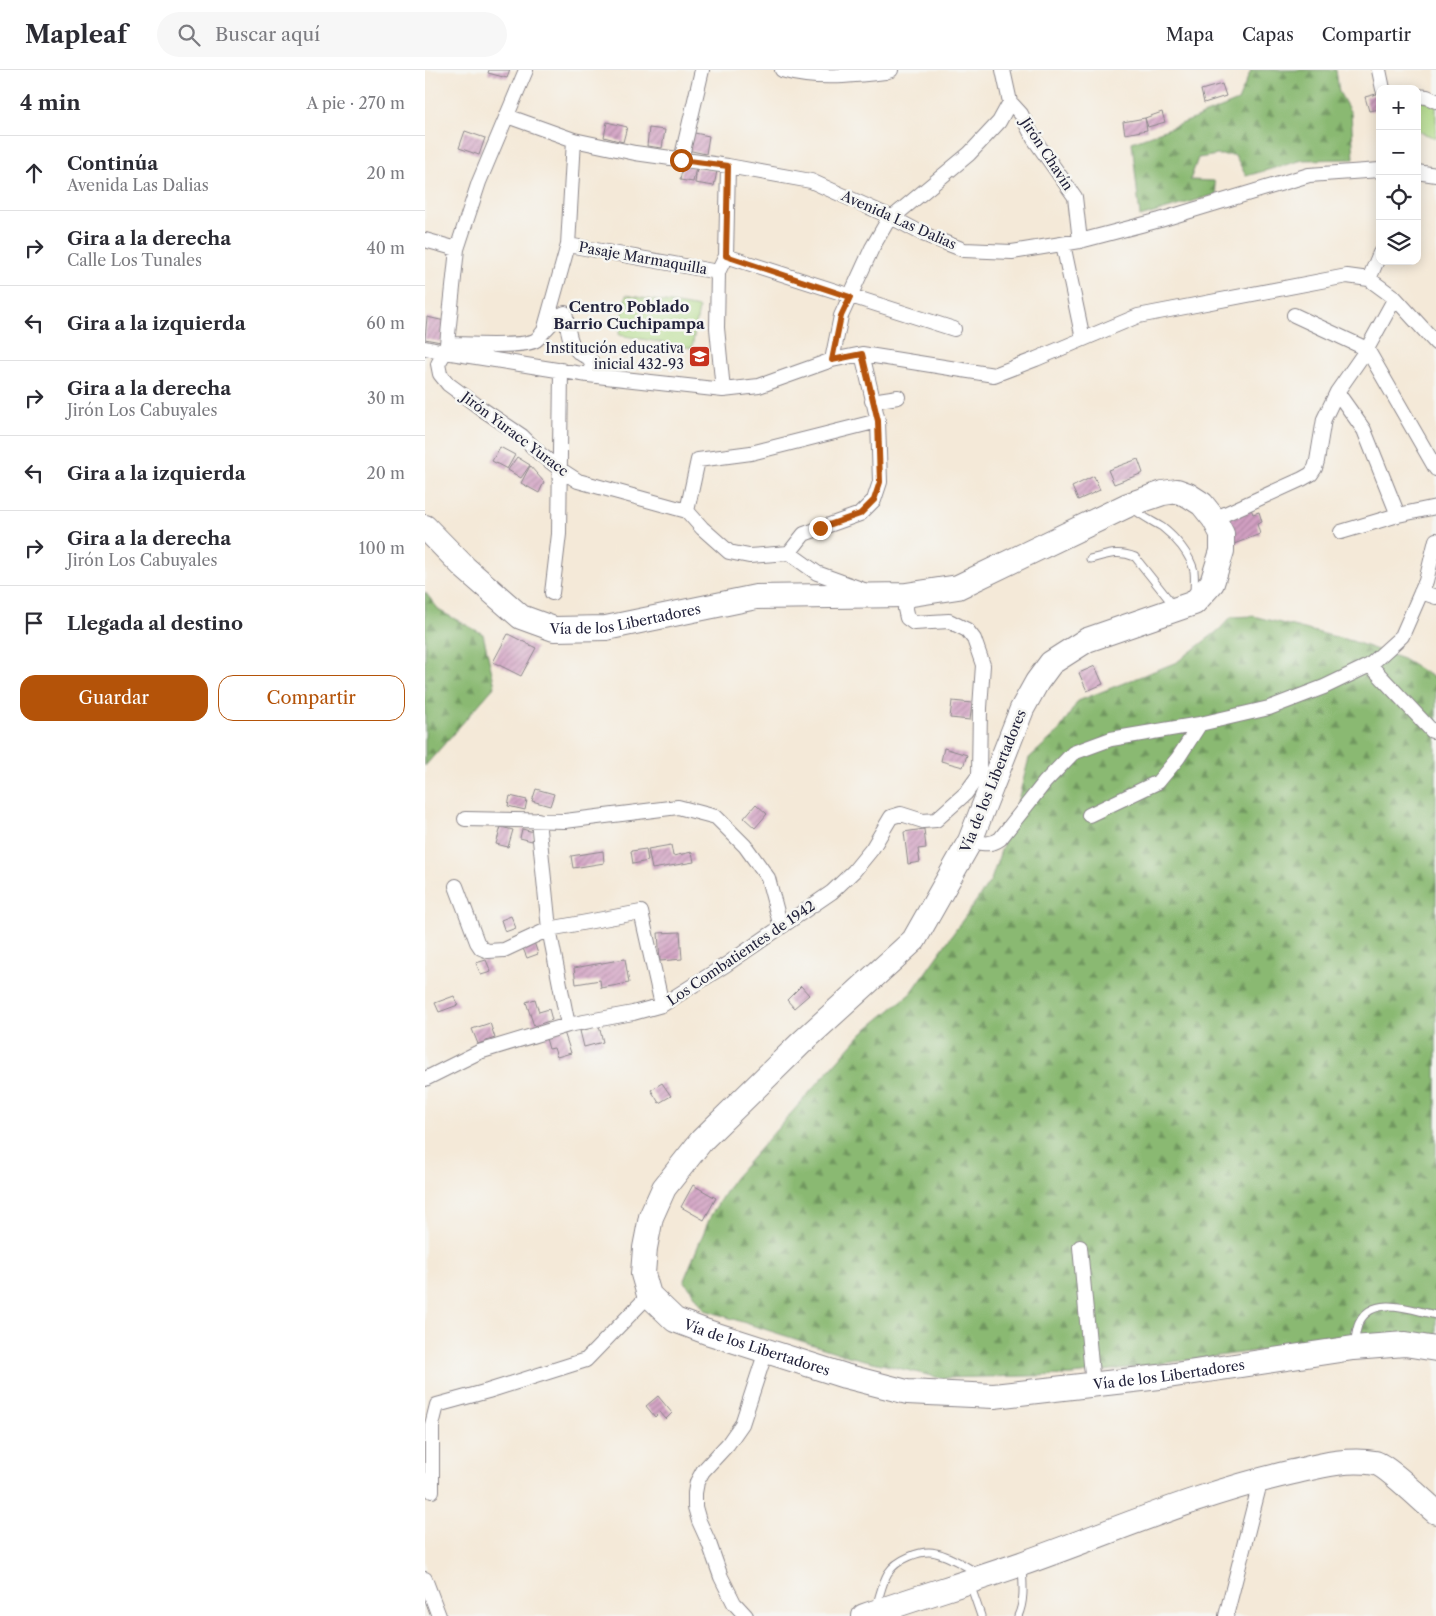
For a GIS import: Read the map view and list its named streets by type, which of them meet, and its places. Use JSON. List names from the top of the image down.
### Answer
{
  "streets": {
    "highway": ["Vía de los Libertadores"],
    "street": [
      "Jirón Chavín",
      "Avenida Las Dalias",
      "Pasaje Marmaquilla",
      "Jirón Yuracc Yuracc",
      "Los Combatientes de 1942"
    ]
  },
  "crossings": [
    ["Jirón Chavín", "Avenida Las Dalias"]
  ],
  "districts": ["Centro Poblado Barrio Cuchipampa"],
  "places": {
    "school or university": ["Institución educativa inicial 432-93"]
  },
  "page": {
    "header": "Mapleaf",
    "search": "Buscar aquí",
    "nav": ["Mapa", "Capas", "Compartir"],
    "heading": ["4 min", "A pie · 270 m"],
    "map_buttons": ["+", "−"],
    "list": [
      ["Continúa", "Avenida Las Dalias", "20 m"],
      ["Gira a la derecha", "Calle Los Tunales", "40 m"],
      ["Gira a la izquierda", "60 m"],
      ["Gira a la derecha", "Jirón Los Cabuyales", "30 m"],
      ["Gira a la izquierda", "20 m"],
      ["Gira a la derecha", "Jirón Los Cabuyales", "100 m"],
      "Llegada al destino"
    ],
    "buttons": ["Guardar", "Compartir"]
  }
}
